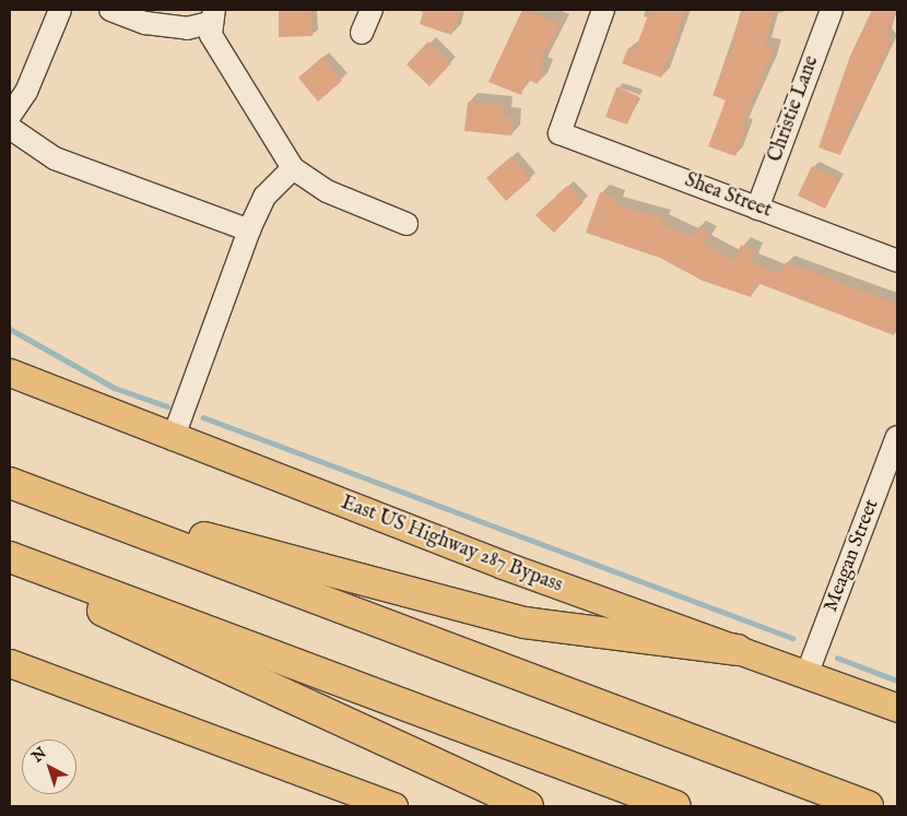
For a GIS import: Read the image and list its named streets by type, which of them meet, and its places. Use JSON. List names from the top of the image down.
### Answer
{
  "streets": {
    "main road": ["East US Highway 287 Bypass"],
    "street": ["Christie Lane", "Shea Street", "Meagan Street"]
  },
  "crossings": [
    ["Christie Lane", "Shea Street"],
    ["East US Highway 287 Bypass", "Meagan Street"]
  ],
  "north": "top left"
}
